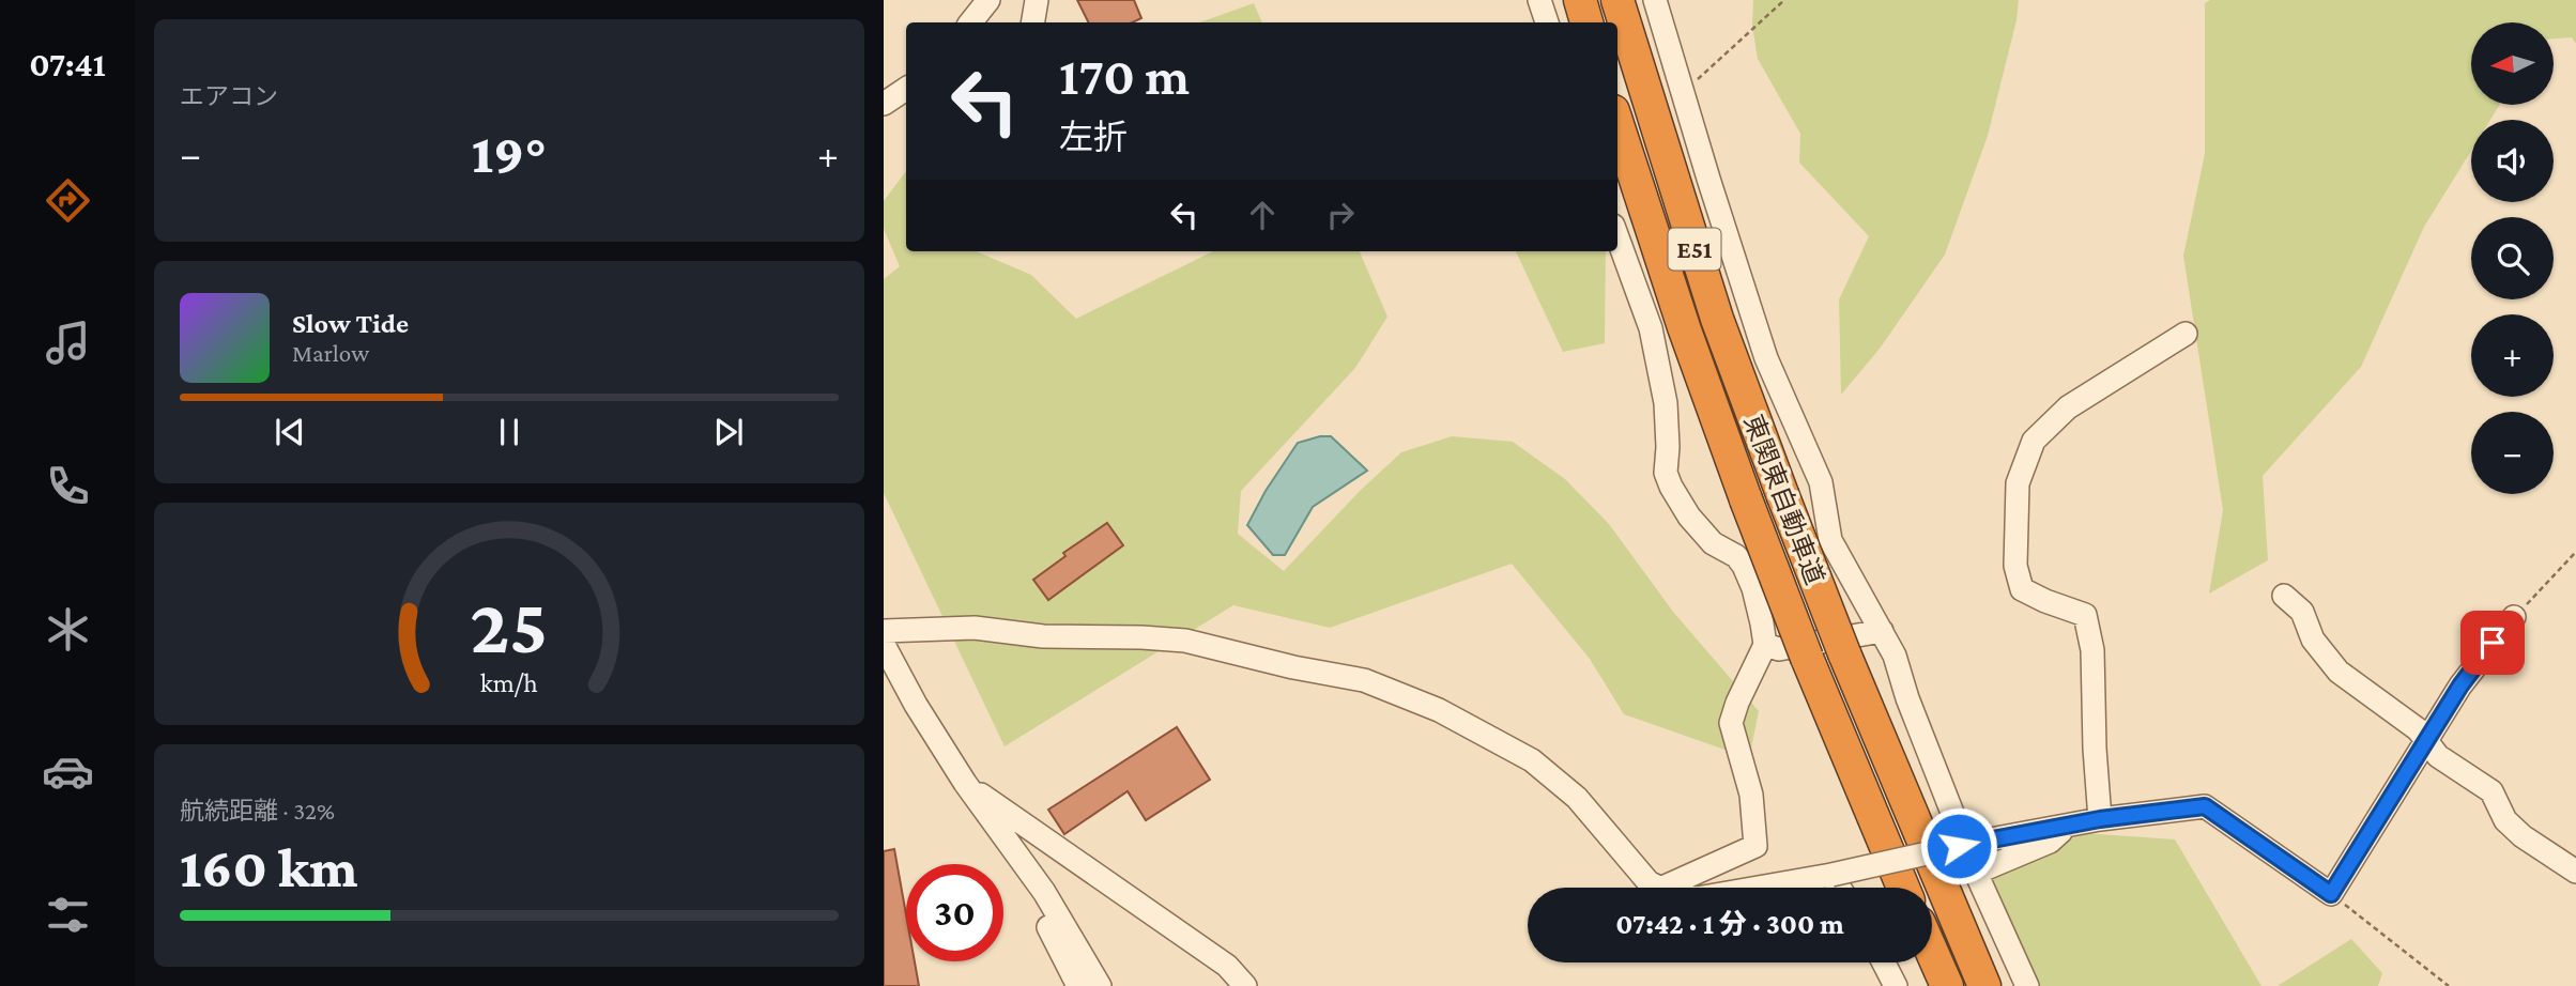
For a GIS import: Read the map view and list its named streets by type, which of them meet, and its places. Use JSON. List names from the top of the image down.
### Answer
{
  "streets": {
    "highway": ["E51", "東関東自動車道"]
  },
  "north": "left",
  "page": {
    "tabs": "07:41",
    "tile": [
      "エアコン",
      ["航続距離 · 32%", "160 km"]
    ],
    "map_buttons": ["+", "−"],
    "turn": ["170 m", "左折"],
    "heat": ["−", "19°", "+"],
    "song": ["Slow Tide", "Marlow"],
    "limit": "30",
    "trip": "07:42 · 1 分 · 300 m",
    "gauge": ["25", "km/h"]
  }
}
